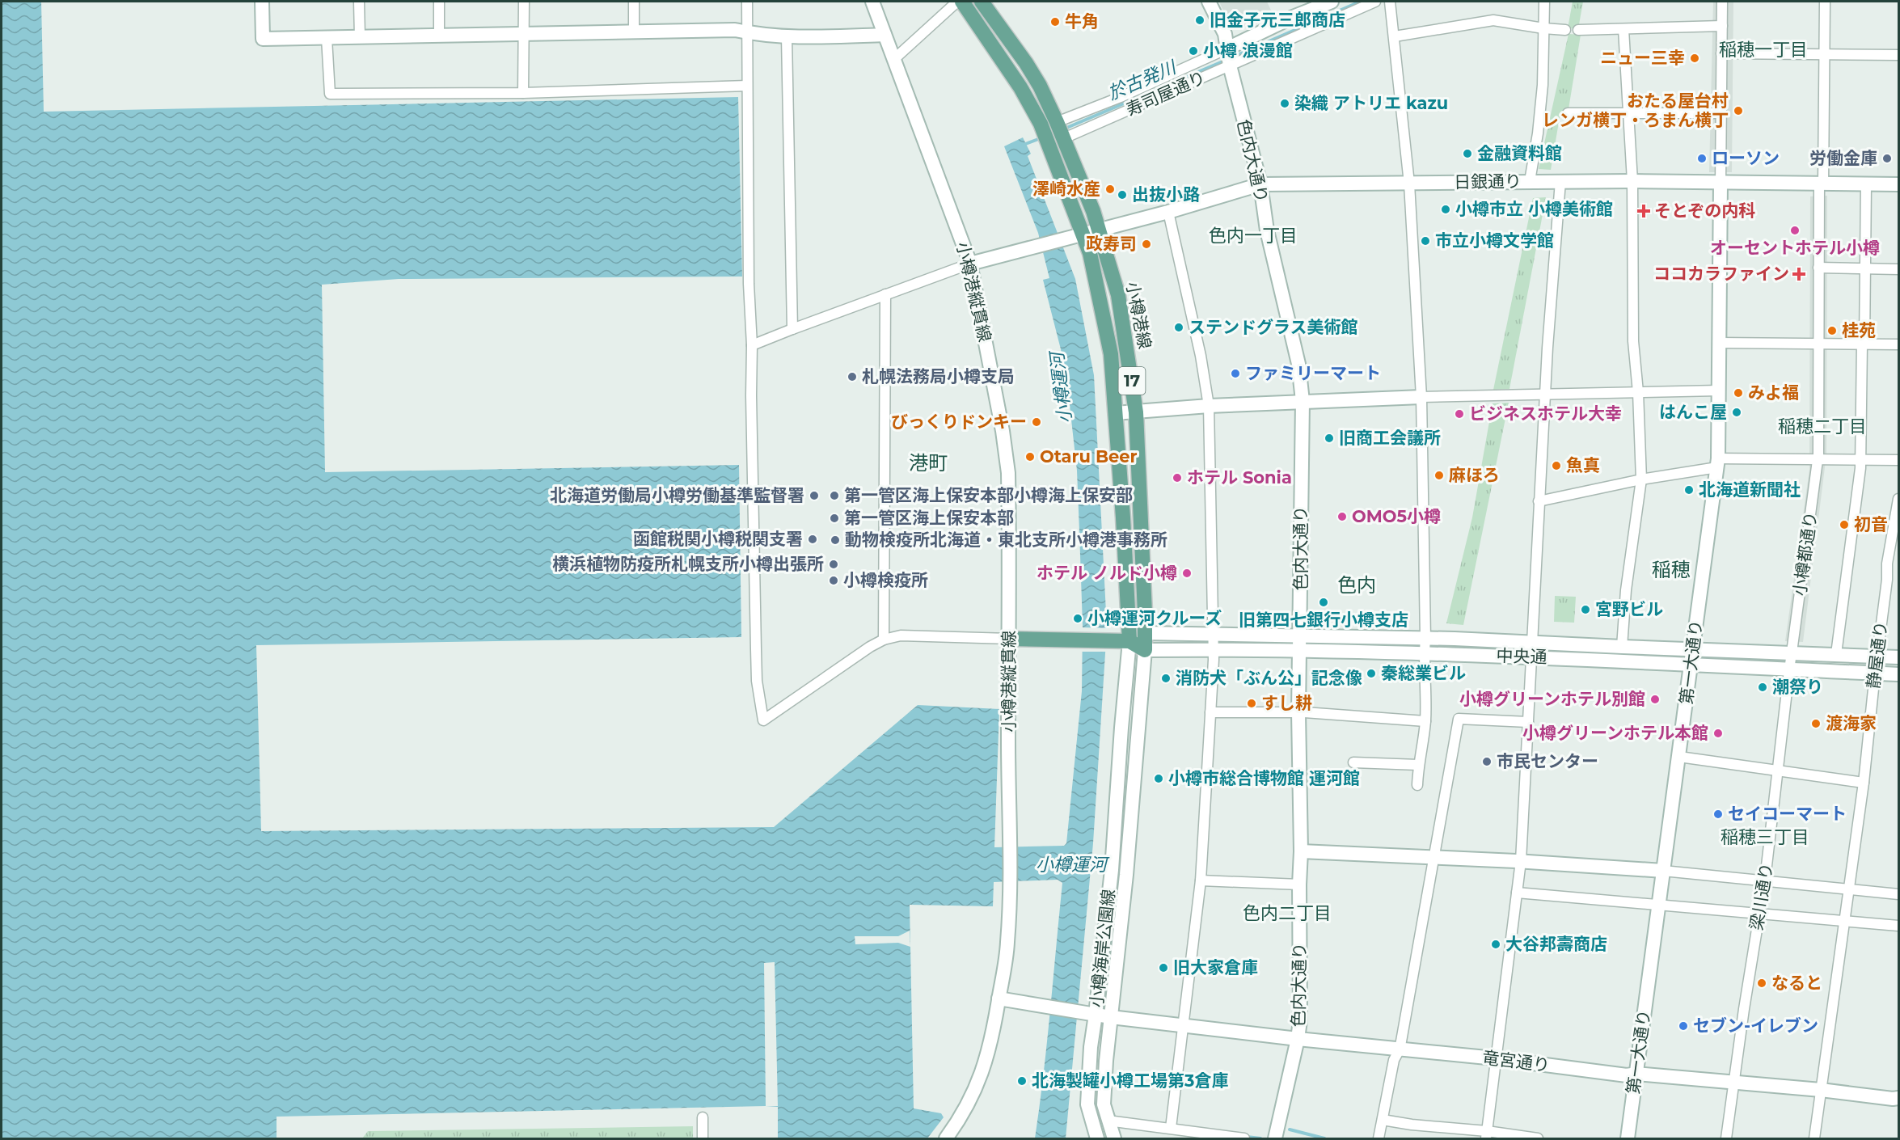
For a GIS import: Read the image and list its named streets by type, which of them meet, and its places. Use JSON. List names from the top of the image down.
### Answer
{
  "streets": {
    "main road": ["小樽港線", "17"],
    "street": [
      "寿司屋通り",
      "色内大通り",
      "日銀通り",
      "小樽港縦貫線",
      "小樽都通り",
      "静屋通り",
      "中央通",
      "第一大通り",
      "梁川通り",
      "小樽海岸公園線",
      "竜宮通り"
    ]
  },
  "crossings": [
    ["寿司屋通り", "色内大通り"],
    ["寿司屋通り", "小樽港線"],
    ["色内大通り", "日銀通り"],
    ["色内大通り", "中央通"],
    ["色内大通り", "竜宮通り"],
    ["日銀通り", "小樽港縦貫線"],
    ["日銀通り", "小樽港線"],
    ["日銀通り", "小樽都通り"],
    ["日銀通り", "第一大通り"],
    ["小樽港縦貫線", "竜宮通り"],
    ["小樽港線", "中央通"],
    ["小樽港線", "小樽海岸公園線"],
    ["小樽都通り", "中央通"],
    ["小樽都通り", "梁川通り"],
    ["静屋通り", "中央通"],
    ["静屋通り", "竜宮通り"],
    ["中央通", "第一大通り"],
    ["中央通", "梁川通り"],
    ["中央通", "小樽海岸公園線"],
    ["第一大通り", "竜宮通り"],
    ["梁川通り", "竜宮通り"],
    ["小樽海岸公園線", "竜宮通り"]
  ],
  "districts": [
    "稲穂一丁目",
    "色内一丁目",
    "稲穂二丁目",
    "港町",
    "稲穂",
    "色内",
    "稲穂三丁目",
    "色内二丁目"
  ],
  "water": ["於古発川", "小樽運河"],
  "places": {
    "other": [
      "旧金子元三郎商店",
      "牛角",
      "小樽 浪漫館",
      "ニュー三幸",
      "染織 アトリエ kazu",
      "おたる屋台村 レンガ横丁・ろまん横丁",
      "金融資料館",
      "ローソン",
      "労働金庫",
      "澤崎水産",
      "出抜小路",
      "小樽市立 小樽美術館",
      "オーセントホテル小樽",
      "市立小樽文学館",
      "政寿司",
      "ステンドグラス美術館",
      "桂苑",
      "ファミリーマート",
      "札幌法務局小樽支局",
      "みよ福",
      "はんこ屋",
      "ビジネスホテル大幸",
      "びっくりドンキー",
      "旧商工会議所",
      "Otaru Beer",
      "魚真",
      "麻ほろ",
      "ホテル Sonia",
      "北海道新聞社",
      "北海道労働局小樽労働基準監督署",
      "第一管区海上保安本部小樽海上保安部",
      "OMO5小樽",
      "第一管区海上保安本部",
      "初音",
      "函館税関小樽税関支署",
      "動物検疫所北海道・東北支所小樽港事務所",
      "横浜植物防疫所札幌支所小樽出張所",
      "ホテル ノルド小樽",
      "小樽検疫所",
      "旧第四七銀行小樽支店",
      "宮野ビル",
      "小樽運河クルーズ",
      "秦総業ビル",
      "消防犬「ぶん公」記念像",
      "潮祭り",
      "小樽グリーンホテル別館",
      "すし耕",
      "渡海家",
      "小樽グリーンホテル本館",
      "市民センター",
      "小樽市総合博物館 運河館",
      "セイコーマート",
      "大谷邦壽商店",
      "旧大家倉庫",
      "なると",
      "セブン-イレブン",
      "北海製罐小樽工場第3倉庫"
    ],
    "health": ["そとぞの内科", "ココカラファイン"]
  }
}
